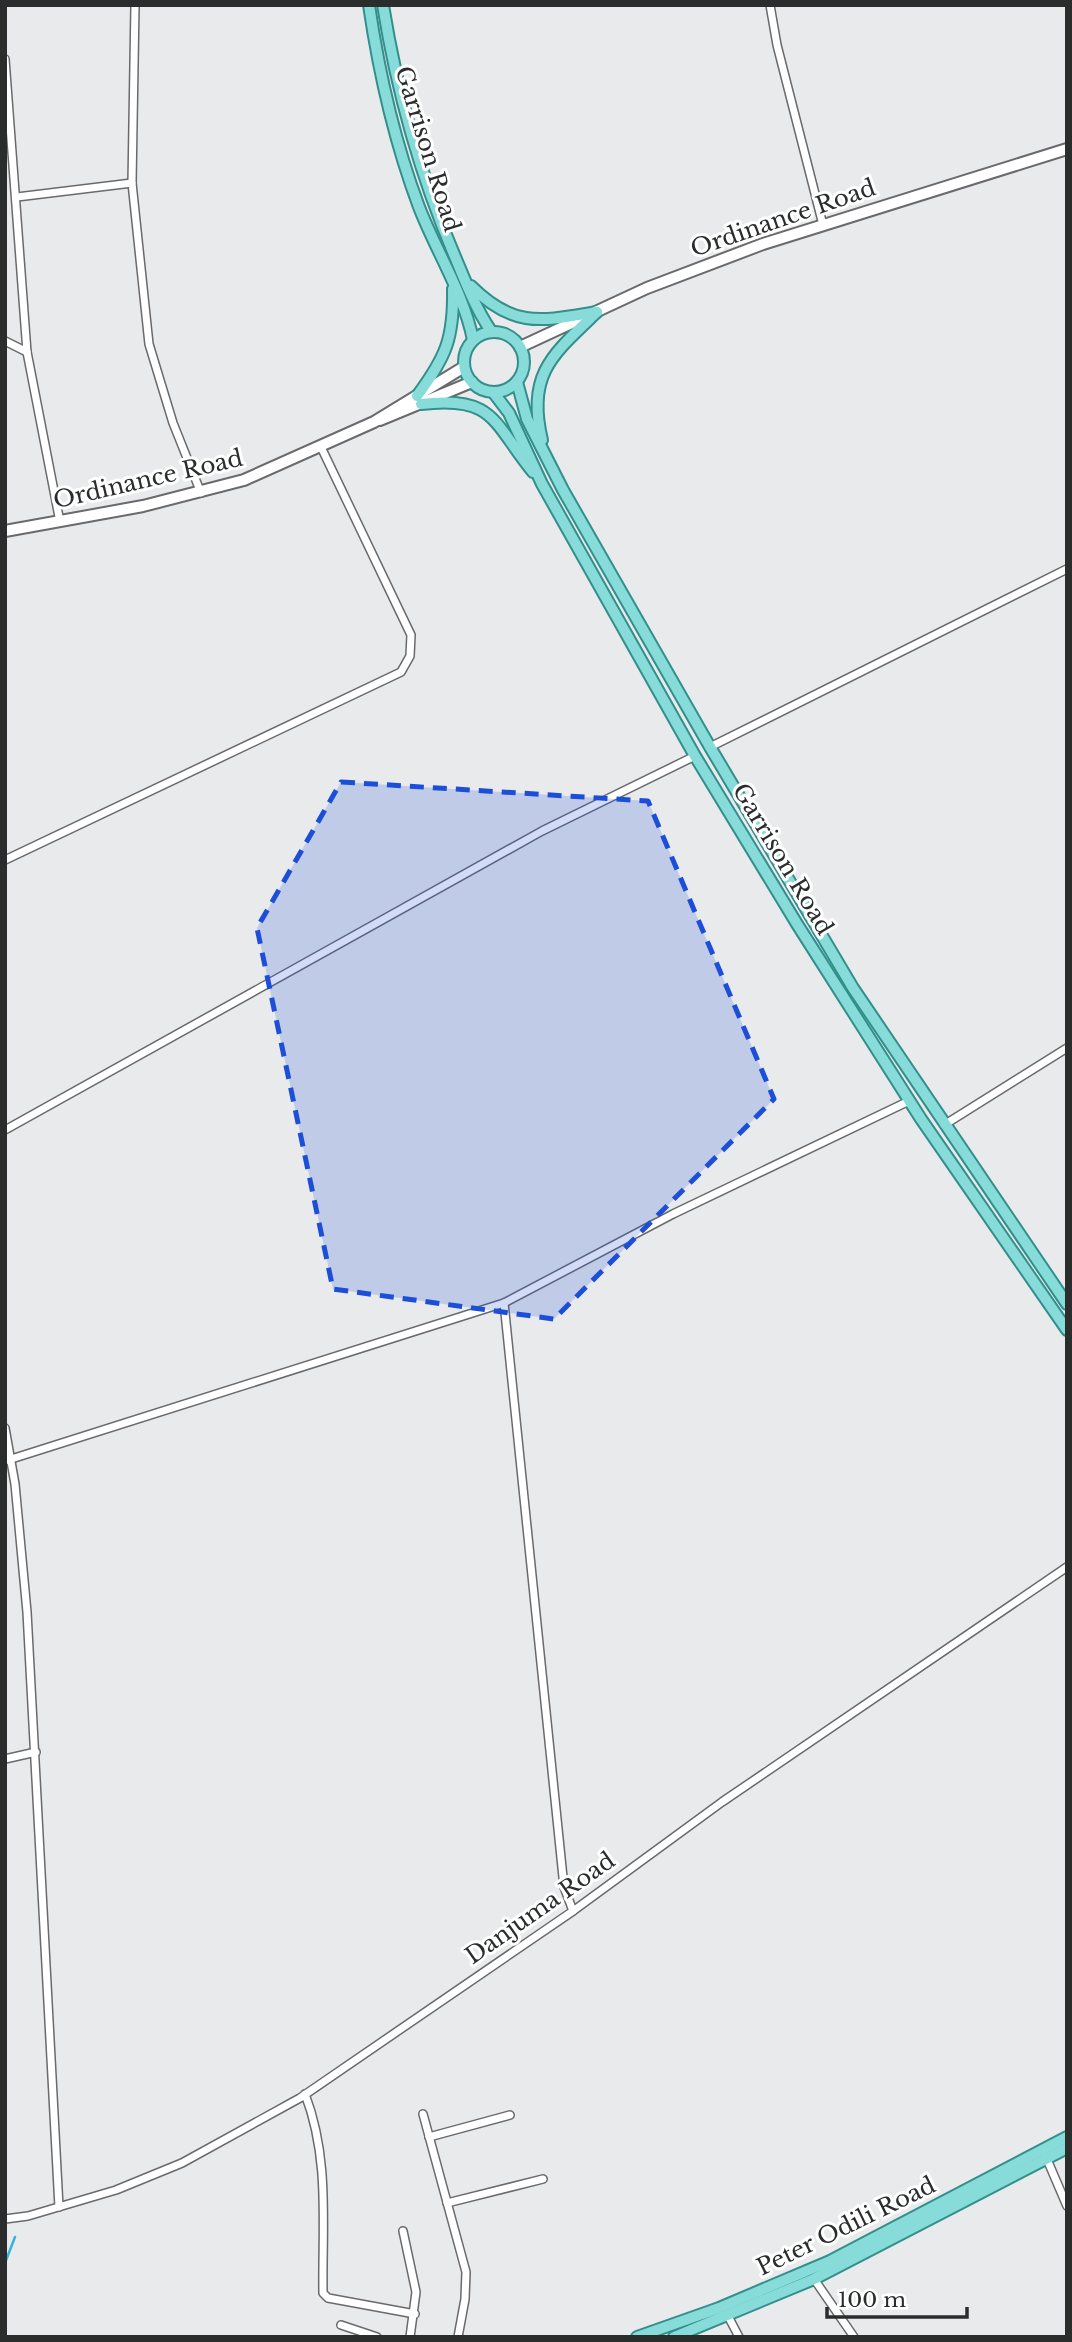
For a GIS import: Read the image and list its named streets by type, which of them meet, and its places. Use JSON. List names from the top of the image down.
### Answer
{
  "streets": {
    "main road": ["Garrison Road", "Peter Odili Road"],
    "street": ["Ordinance Road", "Danjuma Road"]
  },
  "crossings": [
    ["Garrison Road", "Ordinance Road"]
  ],
  "scale_bar": "100 m"
}
